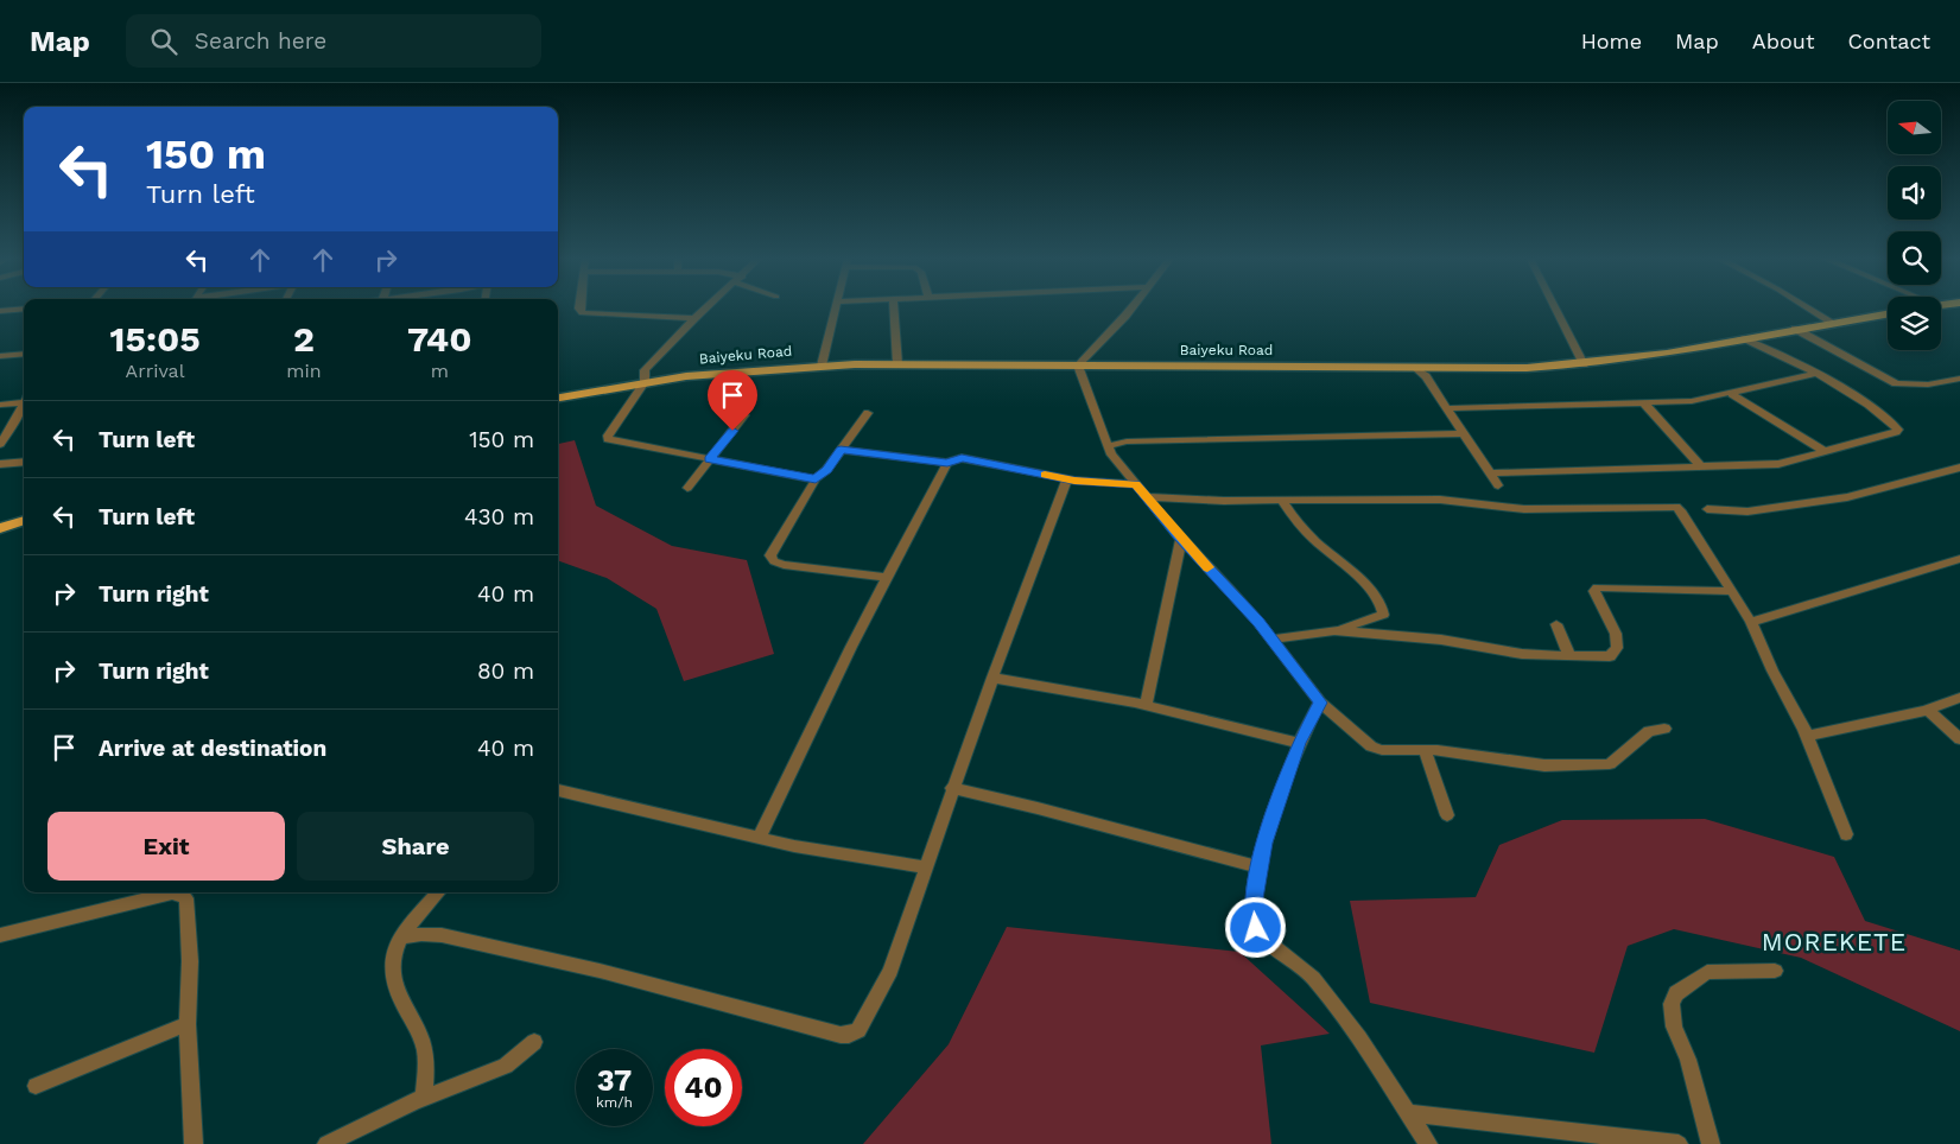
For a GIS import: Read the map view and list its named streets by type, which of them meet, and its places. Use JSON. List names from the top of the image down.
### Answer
{
  "streets": {
    "main road": ["Baiyeku Road"]
  },
  "districts": ["MOREKETE"],
  "north": "left",
  "page": {
    "header": "Map",
    "search": "Search here",
    "nav": [
      "Home",
      "Map",
      "About",
      "Contact"
    ],
    "turn": ["150 m", "Turn left"],
    "eta": [
      "15:05",
      "Arrival",
      "2",
      "min",
      "740",
      "m"
    ],
    "list": [
      {
        "name": "Turn left",
        "value": "150 m"
      },
      {
        "name": "Turn left",
        "value": "430 m"
      },
      {
        "name": "Turn right",
        "value": "40 m"
      },
      {
        "name": "Turn right",
        "value": "80 m"
      },
      {
        "name": "Arrive at destination",
        "value": "40 m"
      }
    ],
    "buttons": ["Exit", "Share"],
    "speed": "37 km/h",
    "limit": "40"
  }
}
